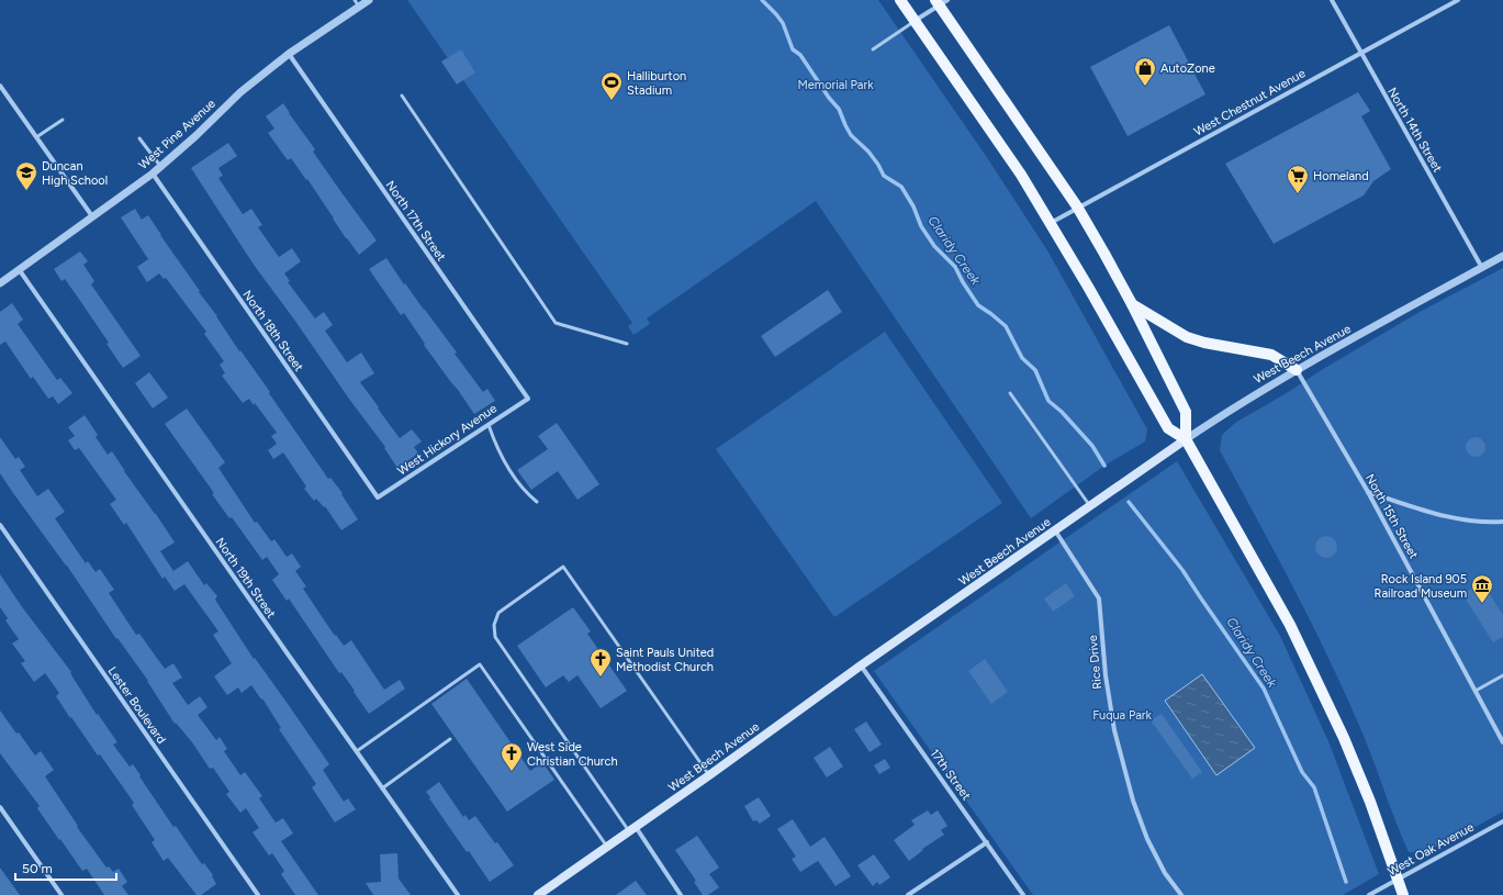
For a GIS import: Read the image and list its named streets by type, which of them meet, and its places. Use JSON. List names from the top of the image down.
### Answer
{
  "streets": {
    "main road": ["West Beech Avenue"],
    "street": [
      "West Chestnut Avenue",
      "North 14th Street",
      "West Pine Avenue",
      "North 17th Street",
      "North 18th Street",
      "West Hickory Avenue",
      "North 15th Street",
      "North 19th Street",
      "Rice Drive",
      "Lester Boulevard",
      "17th Street",
      "West Oak Avenue"
    ]
  },
  "crossings": [
    ["West Chestnut Avenue", "North 14th Street"],
    ["North 14th Street", "West Beech Avenue"],
    ["West Pine Avenue", "North 17th Street"],
    ["West Pine Avenue", "North 18th Street"],
    ["West Pine Avenue", "North 19th Street"],
    ["North 17th Street", "West Hickory Avenue"],
    ["North 18th Street", "West Hickory Avenue"],
    ["West Beech Avenue", "North 15th Street"],
    ["West Beech Avenue", "Rice Drive"],
    ["West Beech Avenue", "17th Street"]
  ],
  "water": ["Claridy Creek"],
  "parks": ["Memorial Park", "Fuqua Park"],
  "places": {
    "shop": ["AutoZone"],
    "sports": ["Halliburton Stadium"],
    "school or university": ["Duncan High School"],
    "supermarket": ["Homeland"],
    "museum": ["Rock Island 905 Railroad Museum"],
    "church": ["Saint Pauls United Methodist Church", "West Side Christian Church"]
  },
  "scale_bar": "50 m"
}
